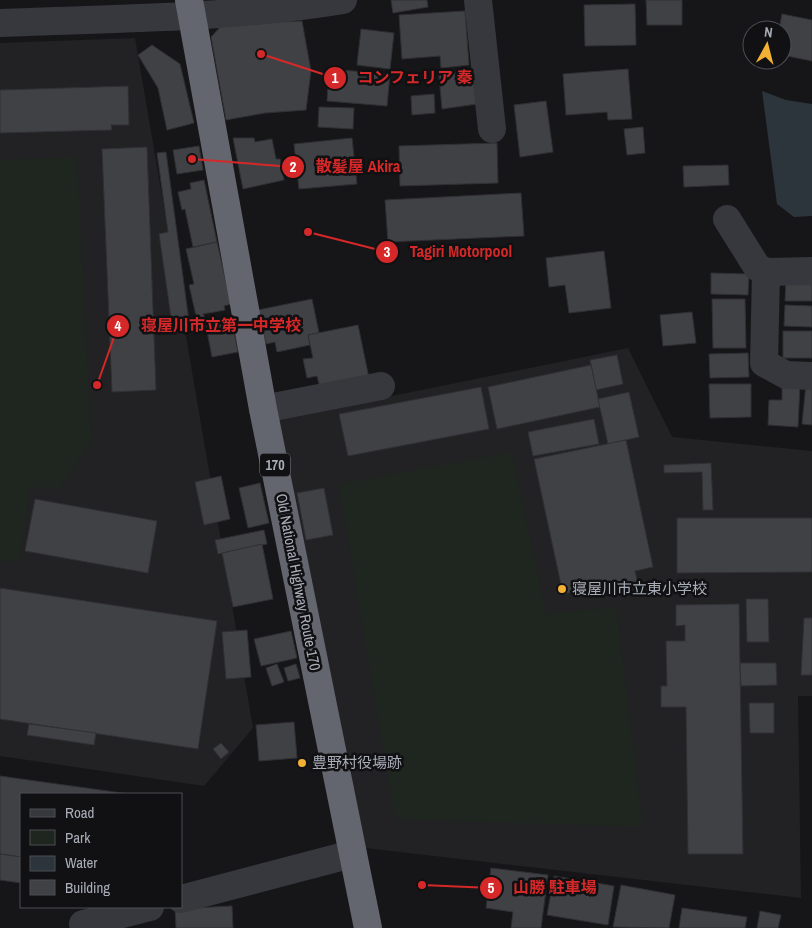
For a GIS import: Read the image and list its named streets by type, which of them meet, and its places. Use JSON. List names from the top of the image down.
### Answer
{
  "streets": {
    "highway": ["170", "Old National Highway Route 170"]
  },
  "places": [
    "コンフェリア 秦",
    "散髪屋 Akira",
    "Tagiri Motorpool",
    "寝屋川市立第一中学校",
    "寝屋川市立東小学校",
    "豊野村役場跡",
    "山勝 駐車場"
  ],
  "legend": [
    "Road",
    "Park",
    "Water",
    "Building"
  ],
  "north": "top"
}
